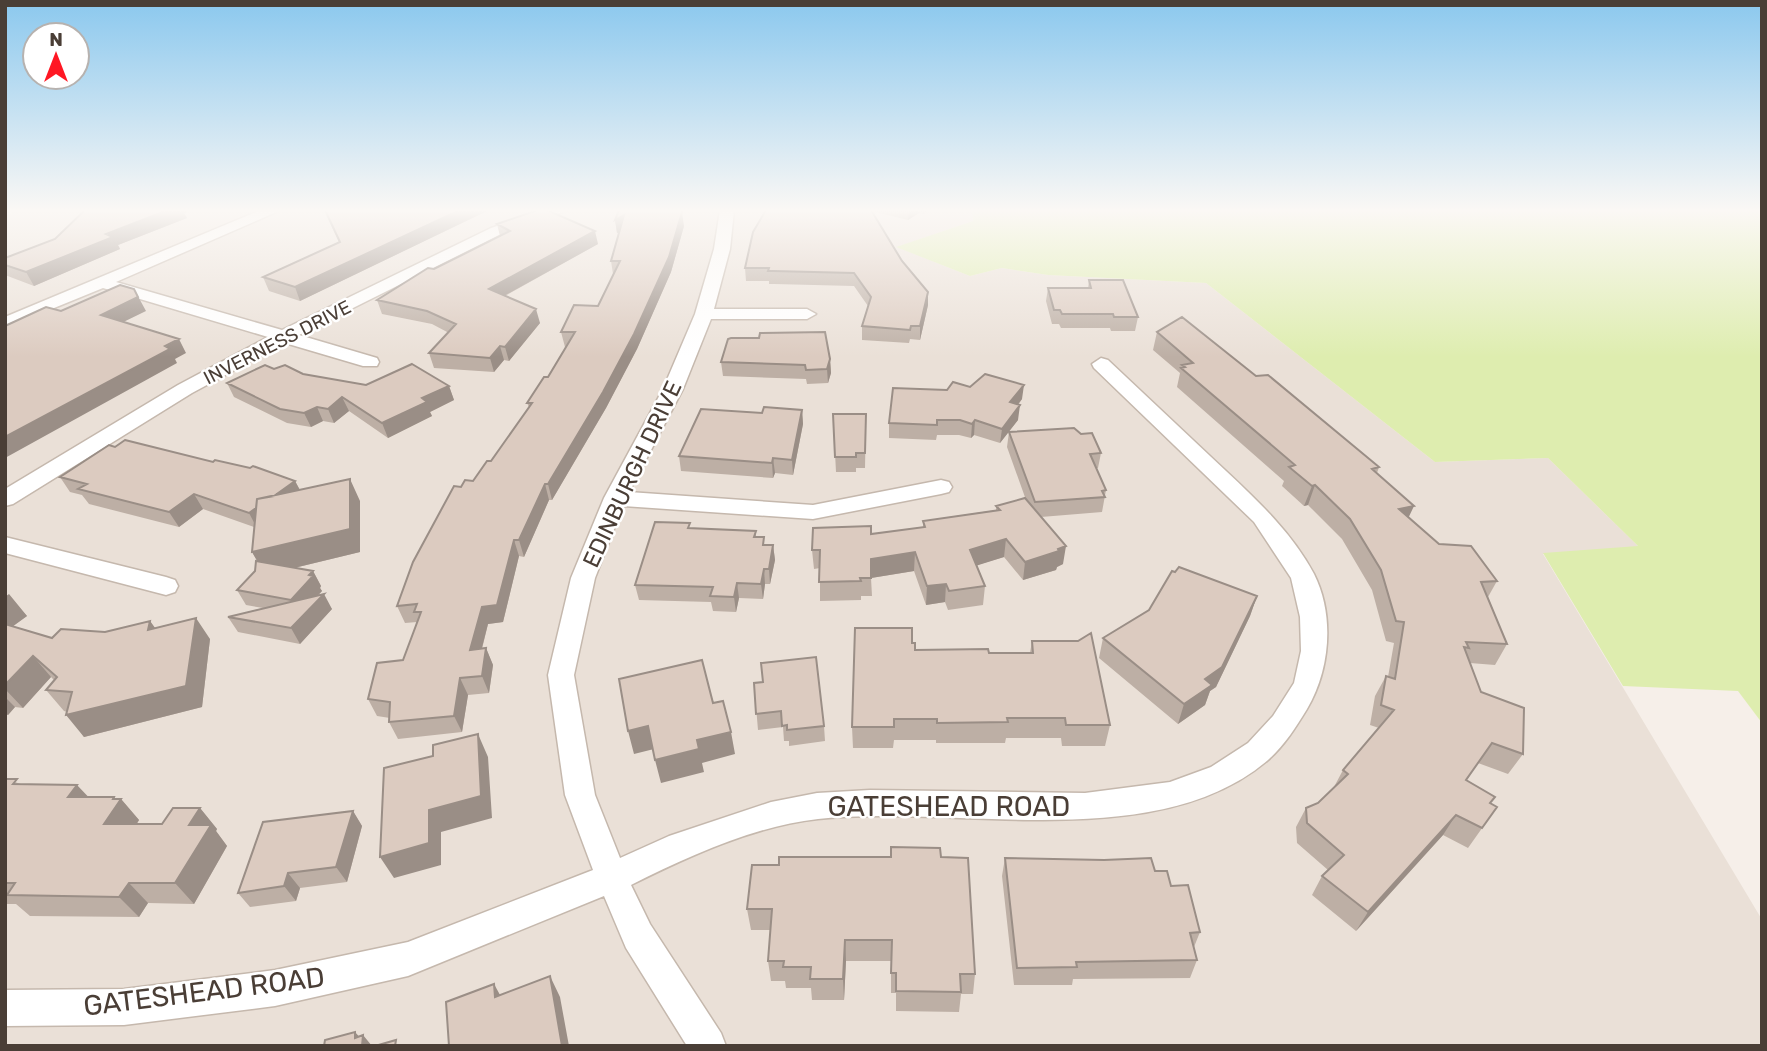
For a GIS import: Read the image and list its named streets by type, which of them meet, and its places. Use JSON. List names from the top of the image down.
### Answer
{
  "streets": {
    "street": ["INVERNESS DRIVE", "EDINBURGH DRIVE", "GATESHEAD ROAD"]
  },
  "crossings": [
    ["EDINBURGH DRIVE", "GATESHEAD ROAD"]
  ],
  "north": "top"
}
